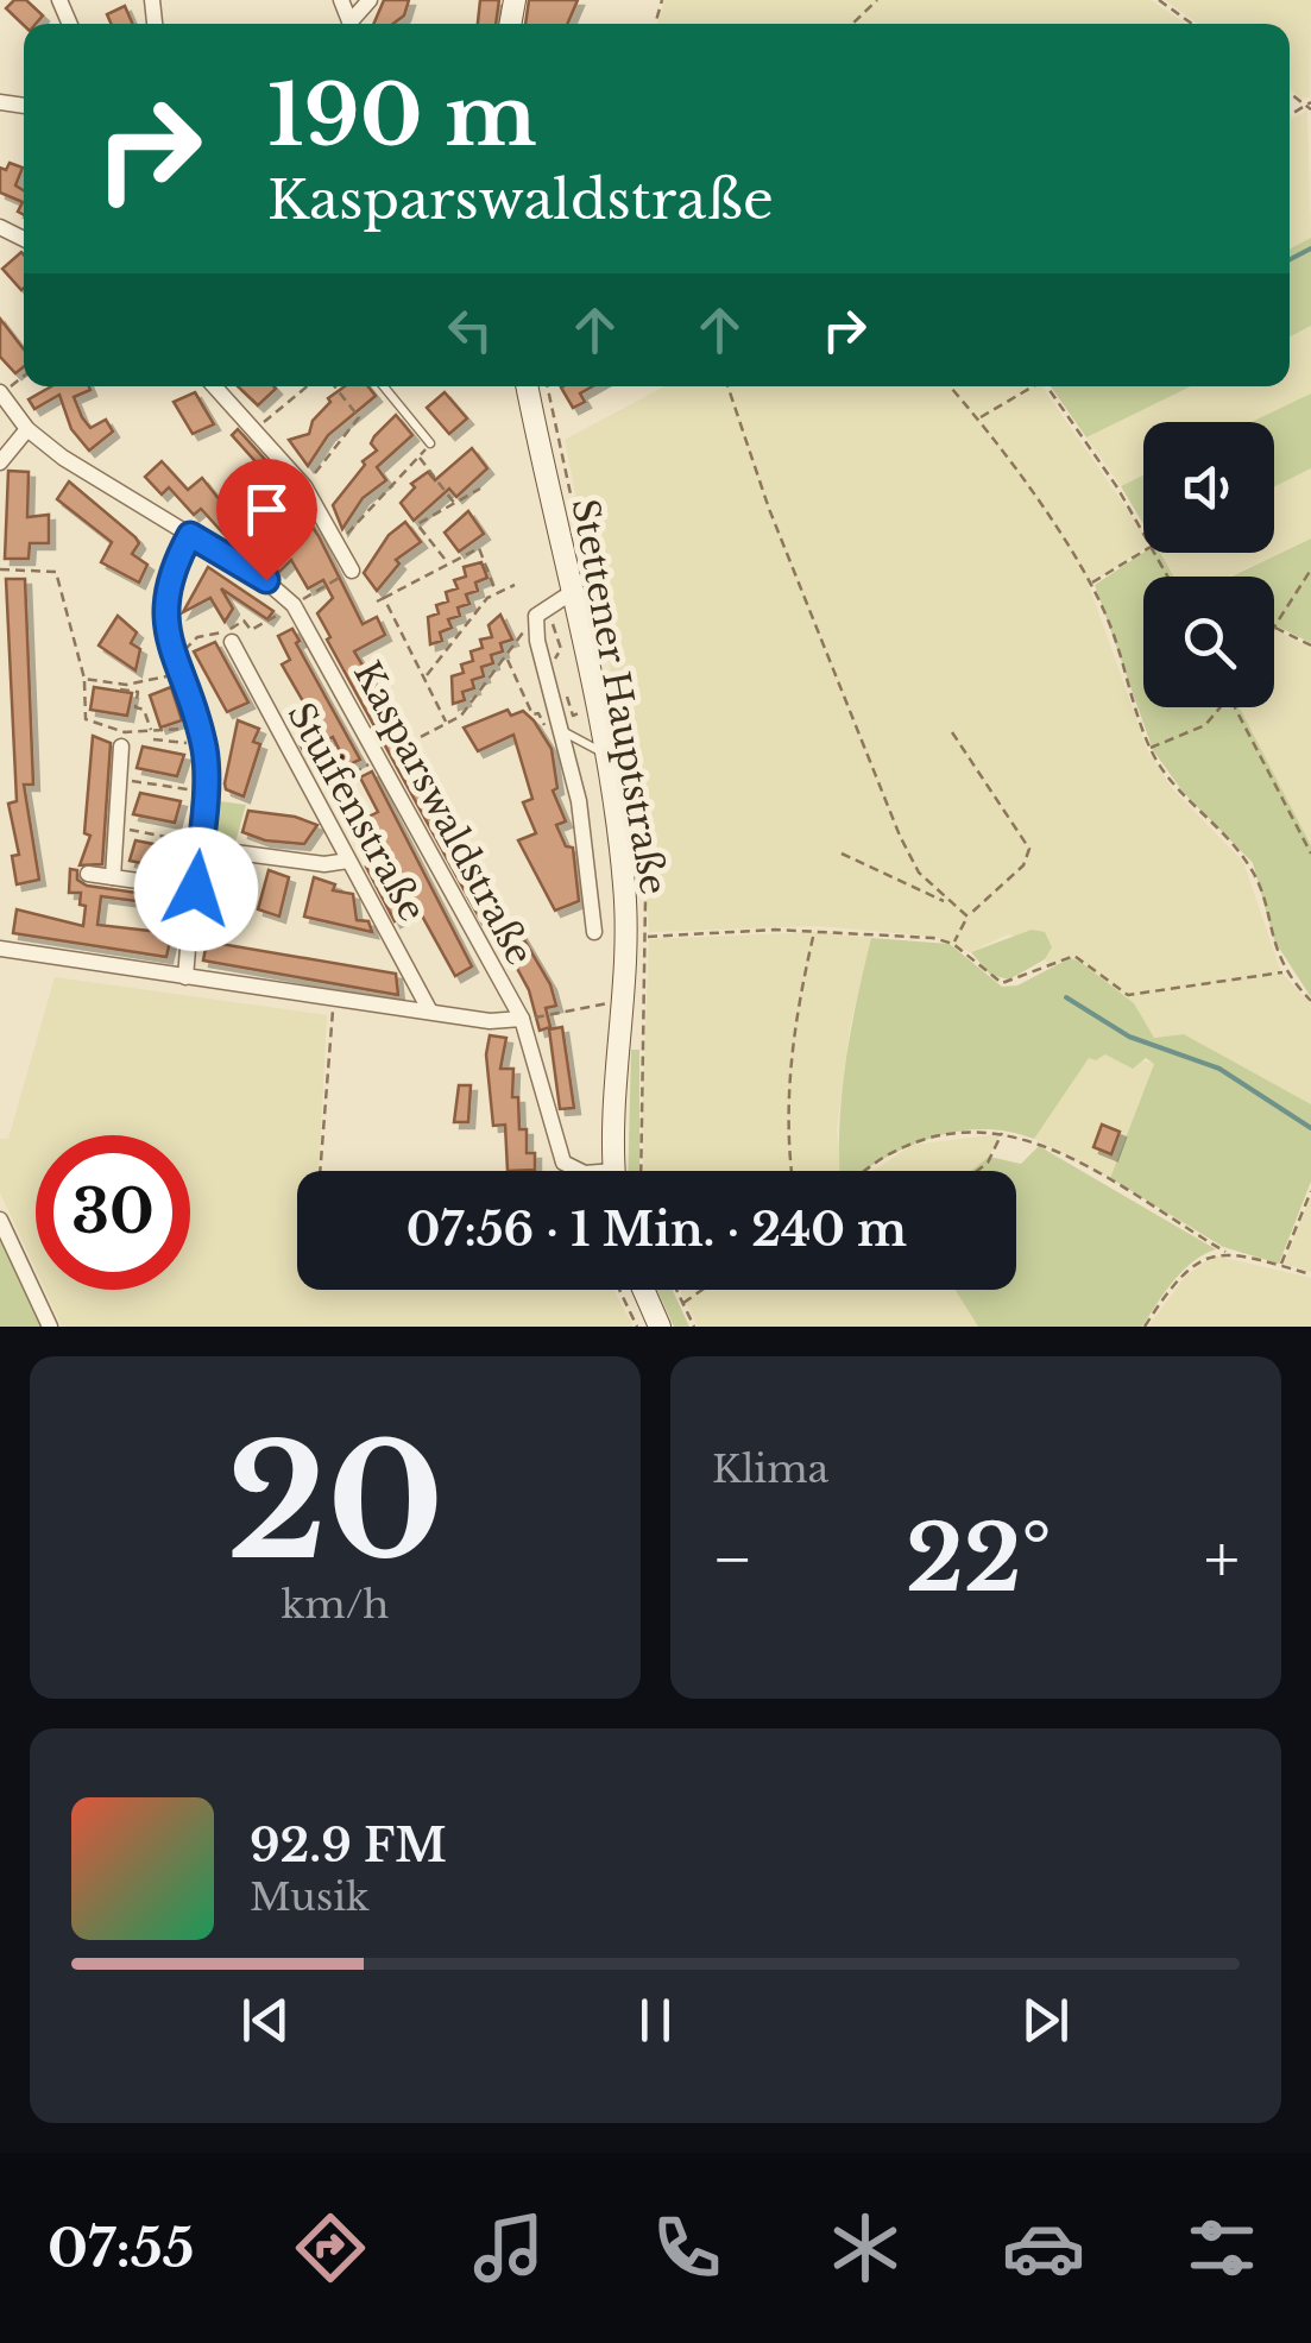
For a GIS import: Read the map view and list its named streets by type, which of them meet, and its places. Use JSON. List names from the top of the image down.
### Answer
{
  "streets": {
    "street": ["Stettener Hauptstraße", "Stuifenstraße", "Kasparswaldstraße"]
  },
  "page": {
    "turn": ["190 m", "Kasparswaldstraße"],
    "limit": "30",
    "trip": "07:56 · 1 Min. · 240 m",
    "tile": [
      ["20", "km/h"],
      "Klima"
    ],
    "heat": ["−", "22°", "+"],
    "song": ["92.9 FM", "Musik"],
    "tabs": "07:55"
  }
}
